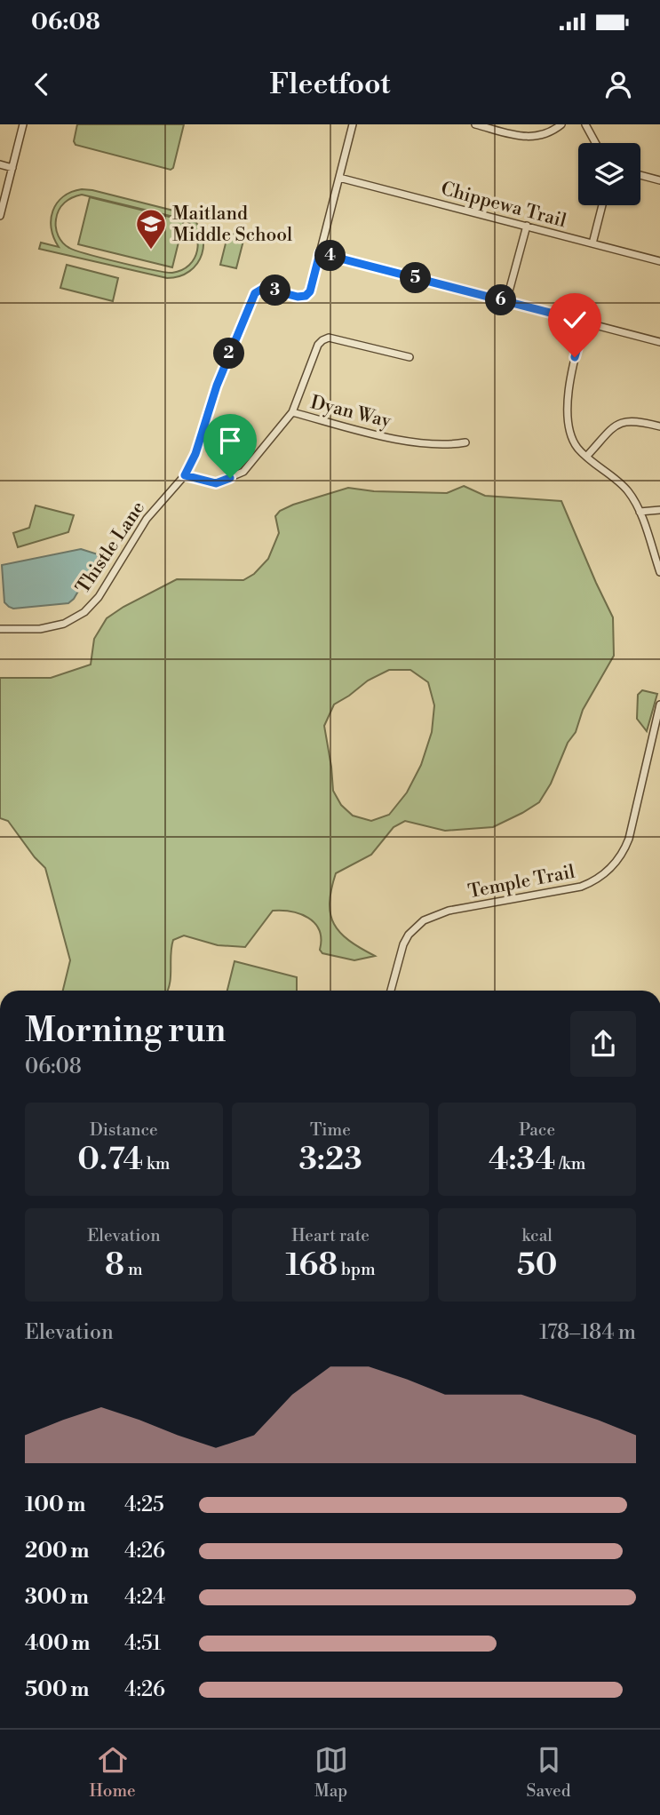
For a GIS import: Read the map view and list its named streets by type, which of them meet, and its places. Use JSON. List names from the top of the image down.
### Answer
{
  "streets": {
    "street": [
      "Chippewa Trail",
      "Dyan Way",
      "Thistle Lane",
      "Temple Trail"
    ]
  },
  "crossings": [
    ["Chippewa Trail", "Thistle Lane"],
    ["Dyan Way", "Thistle Lane"]
  ],
  "places": {
    "school or university": ["Maitland Middle School"]
  },
  "page": {
    "status": "06:08",
    "header": "Fleetfoot",
    "pins": [
      "4",
      "5",
      "3",
      "6",
      "2"
    ],
    "heading": ["Morning run", "06:08"],
    "stats": [
      ["Distance", "0.74 km"],
      ["Time", "3:23"],
      ["Pace", "4:34 /km"],
      ["Elevation", "8 m"],
      ["Heart rate", "168 bpm"],
      ["kcal", "50"]
    ],
    "chart": ["Elevation", "178–184 m"],
    "list": [
      {
        "name": "100 m",
        "note": "4:25"
      },
      {
        "name": "200 m",
        "note": "4:26"
      },
      {
        "name": "300 m",
        "note": "4:24"
      },
      {
        "name": "400 m",
        "note": "4:51"
      },
      {
        "name": "500 m",
        "note": "4:26"
      }
    ],
    "tabs": ["Home", "Map", "Saved"]
  }
}
